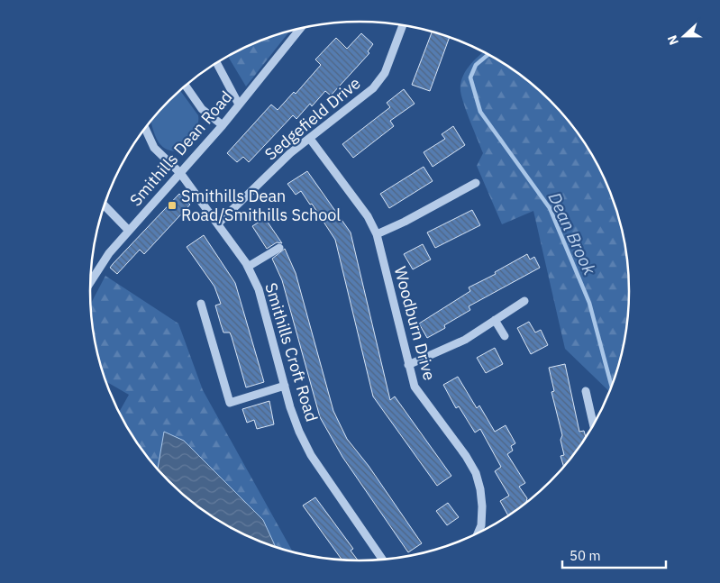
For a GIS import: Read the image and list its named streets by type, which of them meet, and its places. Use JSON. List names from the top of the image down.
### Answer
{
  "streets": {
    "street": [
      "Sedgefield Drive",
      "Smithills Dean Road",
      "Woodburn Drive",
      "Smithills Croft Road"
    ]
  },
  "crossings": [
    ["Sedgefield Drive", "Woodburn Drive"],
    ["Sedgefield Drive", "Smithills Croft Road"],
    ["Smithills Dean Road", "Smithills Croft Road"]
  ],
  "water": ["Dean Brook"],
  "places": {
    "transit": ["Smithills Dean Road/Smithills School"]
  },
  "scale_bar": "50 m",
  "north": "left"
}
